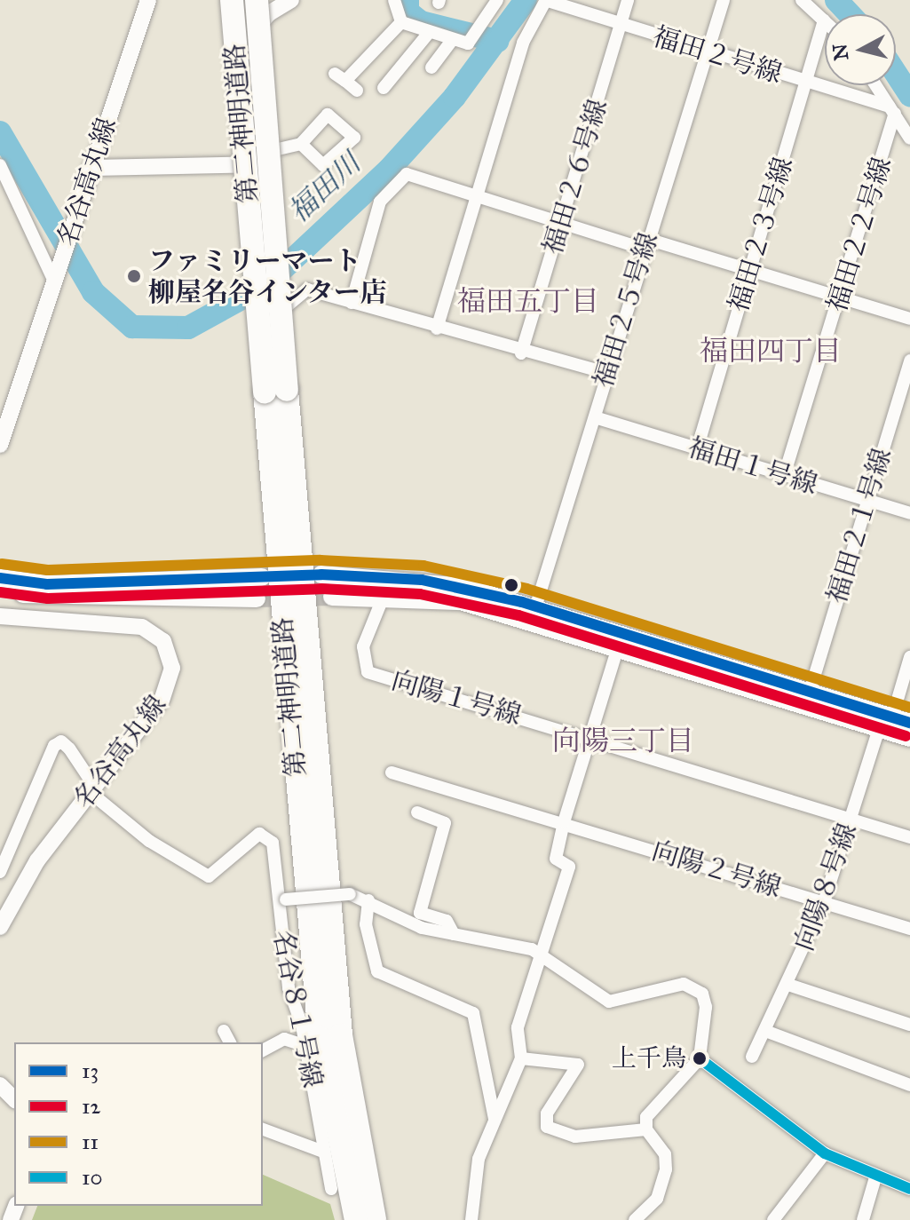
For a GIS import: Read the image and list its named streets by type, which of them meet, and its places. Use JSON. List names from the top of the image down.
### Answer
{
  "streets": {
    "highway": ["第二神明道路"],
    "street": [
      "福田２号線",
      "福田２６号線",
      "名谷高丸線",
      "福田２３号線",
      "福田２２号線",
      "福田２５号線",
      "福田１号線",
      "福田２１号線",
      "向陽１号線",
      "向陽２号線",
      "向陽８号線",
      "名谷８１号線"
    ]
  },
  "crossings": [
    ["福田２号線", "福田２６号線"],
    ["福田２号線", "福田２３号線"],
    ["福田２号線", "福田２２号線"],
    ["福田２号線", "福田２５号線"],
    ["名谷高丸線", "名谷８１号線"],
    ["福田２３号線", "福田１号線"],
    ["福田２２号線", "福田１号線"],
    ["福田２５号線", "福田１号線"],
    ["福田１号線", "福田２１号線"],
    ["向陽１号線", "向陽８号線"],
    ["向陽２号線", "向陽８号線"]
  ],
  "districts": ["福田五丁目", "福田四丁目", "向陽三丁目"],
  "water": ["福田川"],
  "places": ["ファミリーマート 柳屋名谷インター店", "上千鳥"],
  "lines": [
    "transit line 11",
    "transit line 13",
    "transit line 12",
    "transit line 10"
  ],
  "legend": [
    "13",
    "12",
    "11",
    "10"
  ],
  "north": "left"
}
